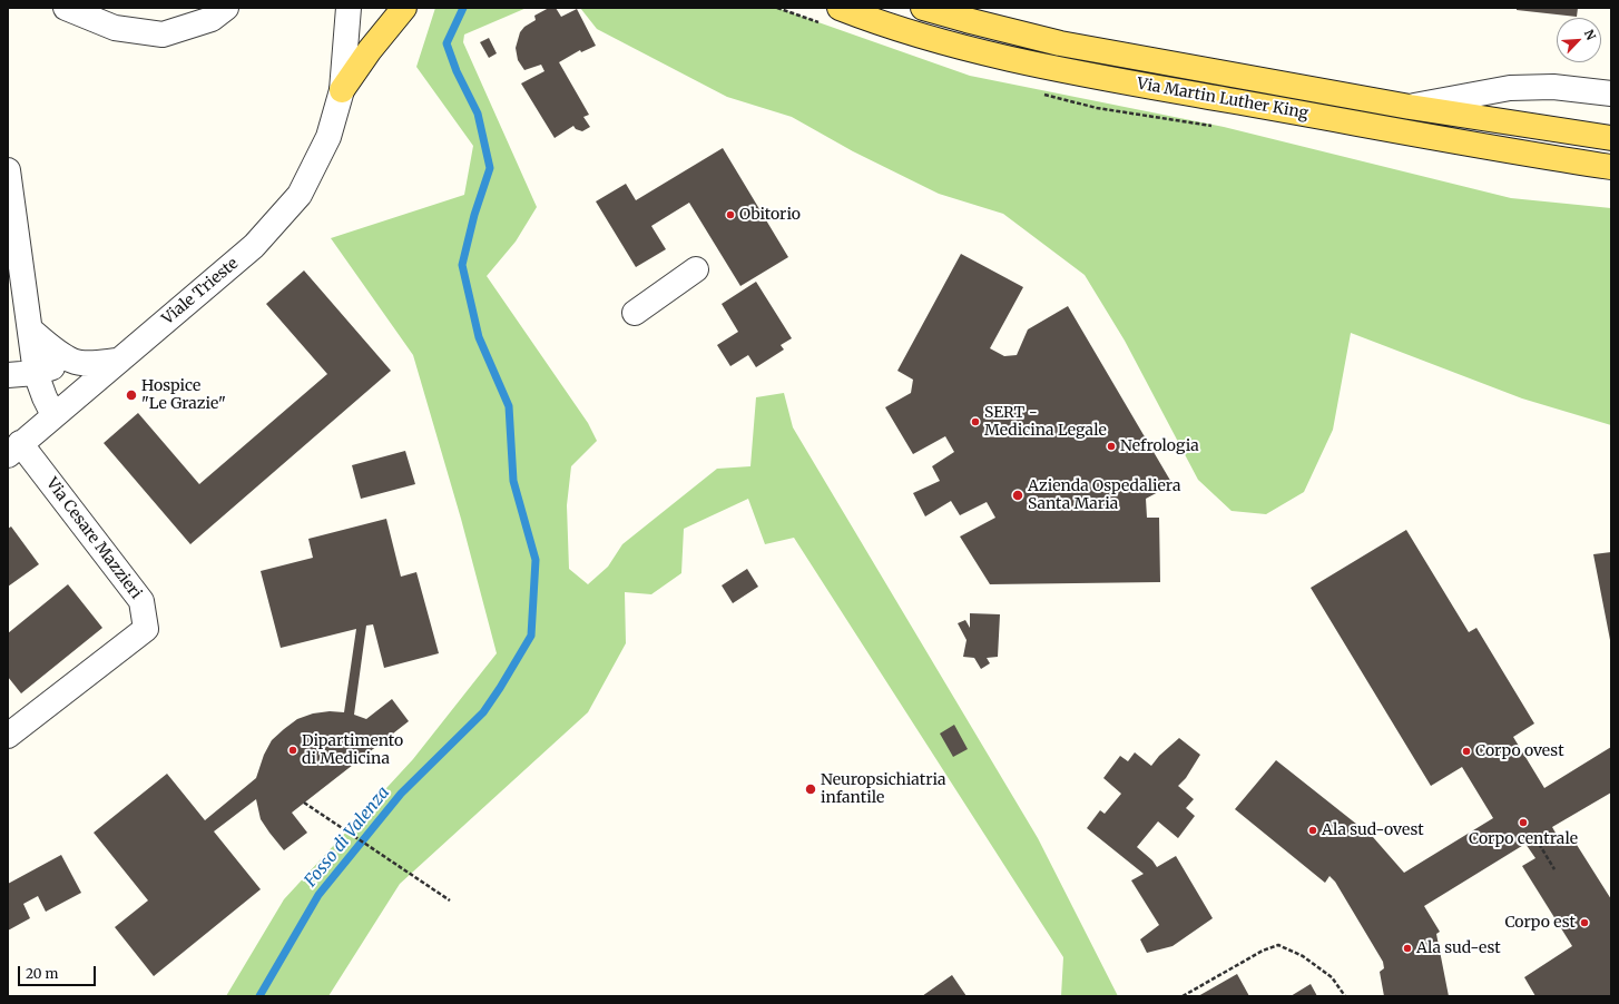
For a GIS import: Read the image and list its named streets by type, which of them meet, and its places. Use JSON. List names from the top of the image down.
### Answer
{
  "streets": {
    "main road": ["Via Martin Luther King"],
    "street": ["Viale Trieste", "Via Cesare Mazzieri"]
  },
  "crossings": [
    ["Viale Trieste", "Via Cesare Mazzieri"]
  ],
  "water": ["Fosso di Valenza"],
  "places": [
    "Obitorio",
    "Hospice \"Le Grazie\"",
    "SERT - Medicina Legale",
    "Nefrologia",
    "Azienda Ospedaliera Santa Maria",
    "Dipartimento di Medicina",
    "Corpo ovest",
    "Neuropsichiatria infantile",
    "Corpo centrale",
    "Ala sud-ovest",
    "Corpo est",
    "Ala sud-est"
  ],
  "scale_bar": "20 m",
  "north": "top right"
}
